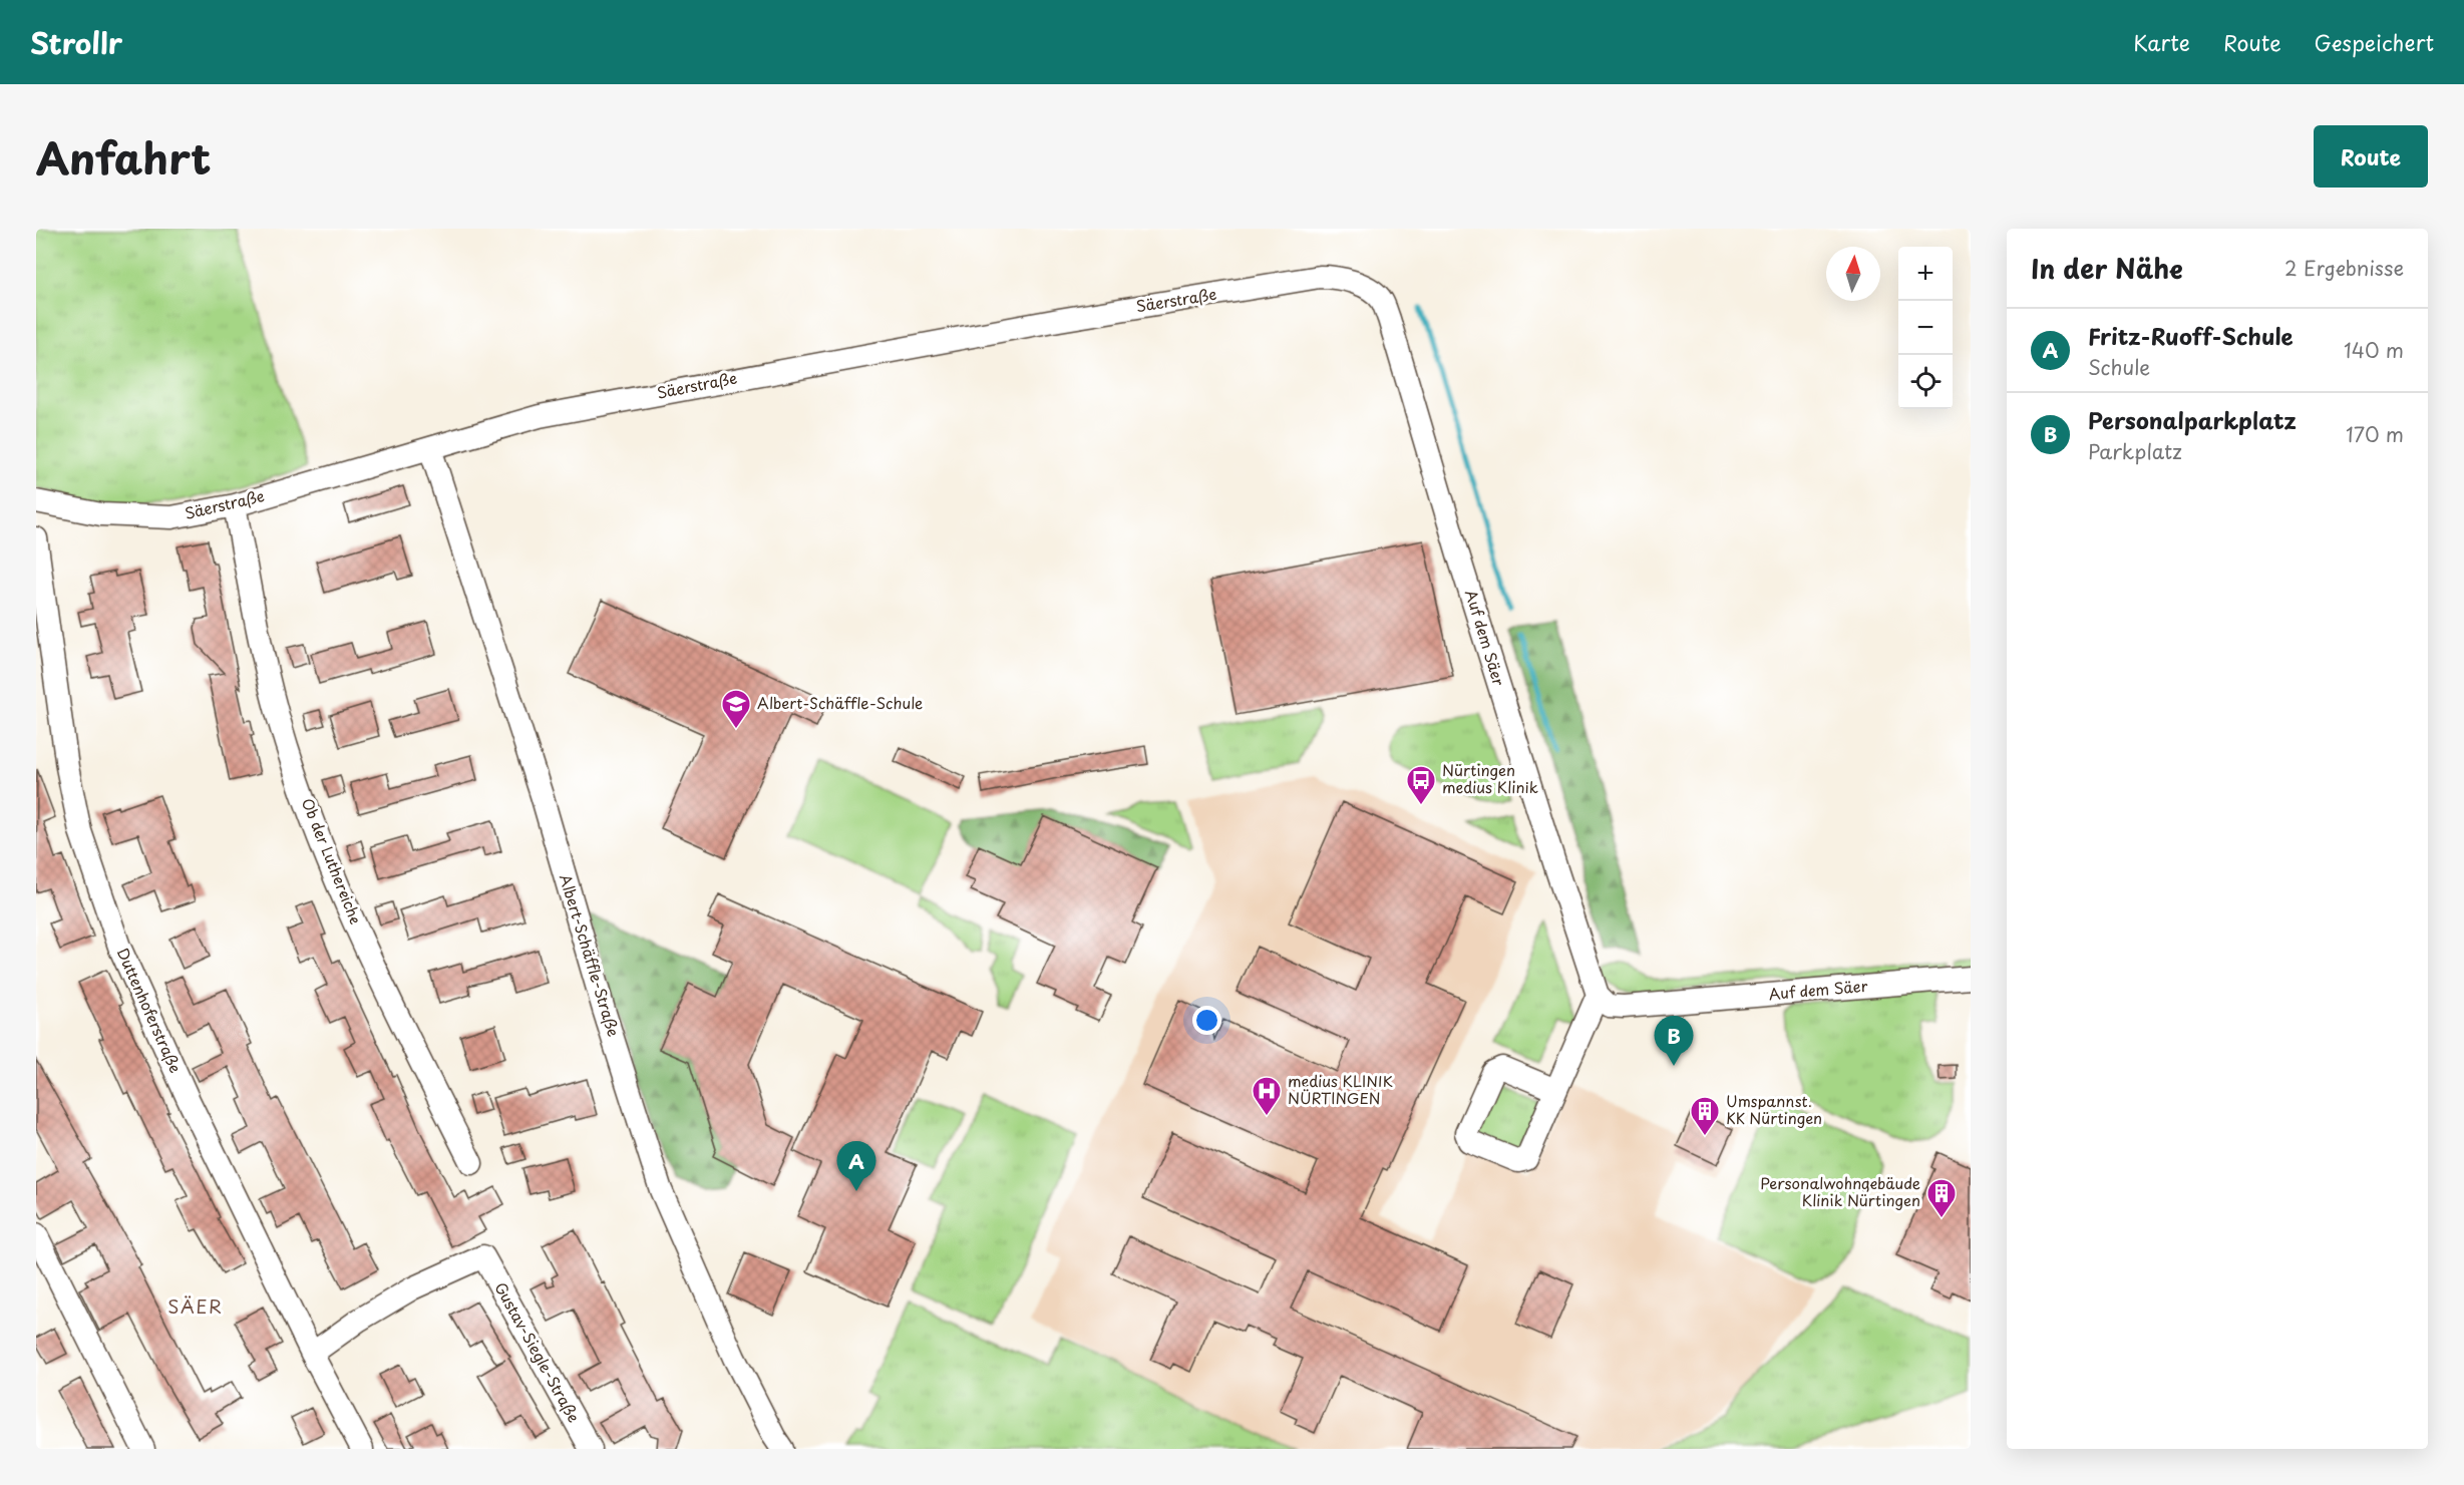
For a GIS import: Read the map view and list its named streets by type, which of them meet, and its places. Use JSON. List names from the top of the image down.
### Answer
{
  "streets": {
    "street": [
      "Säerstraße",
      "Auf dem Säer",
      "Ob der Luthereiche",
      "Albert-Schäffle-Straße",
      "Duttenhoferstraße",
      "Gustav-Siegle-Straße"
    ]
  },
  "crossings": [
    ["Säerstraße", "Auf dem Säer"],
    ["Säerstraße", "Ob der Luthereiche"],
    ["Säerstraße", "Albert-Schäffle-Straße"],
    ["Duttenhoferstraße", "Gustav-Siegle-Straße"]
  ],
  "districts": ["SÄER"],
  "places": {
    "school or university": ["Albert-Schäffle-Schule"],
    "bus stop": ["Nürtingen medius Klinik"],
    "hospital": ["medius KLINIK NÜRTINGEN"],
    "building": ["Umspannst. KK Nürtingen", "Personalwohngebäude Klinik Nürtingen"]
  },
  "north": "top",
  "page": {
    "header": "Strollr",
    "nav": ["Karte", "Route", "Gespeichert"],
    "title": "Anfahrt",
    "buttons": "Route",
    "heading": ["In der Nähe", "2 Ergebnisse"],
    "map_buttons": ["+", "−"],
    "list": [
      {
        "mark": "A",
        "name": "Fritz-Ruoff-Schule",
        "note": "Schule",
        "value": "140 m"
      },
      {
        "mark": "B",
        "name": "Personalparkplatz",
        "note": "Parkplatz",
        "value": "170 m"
      }
    ],
    "pins": ["B", "A"]
  }
}
